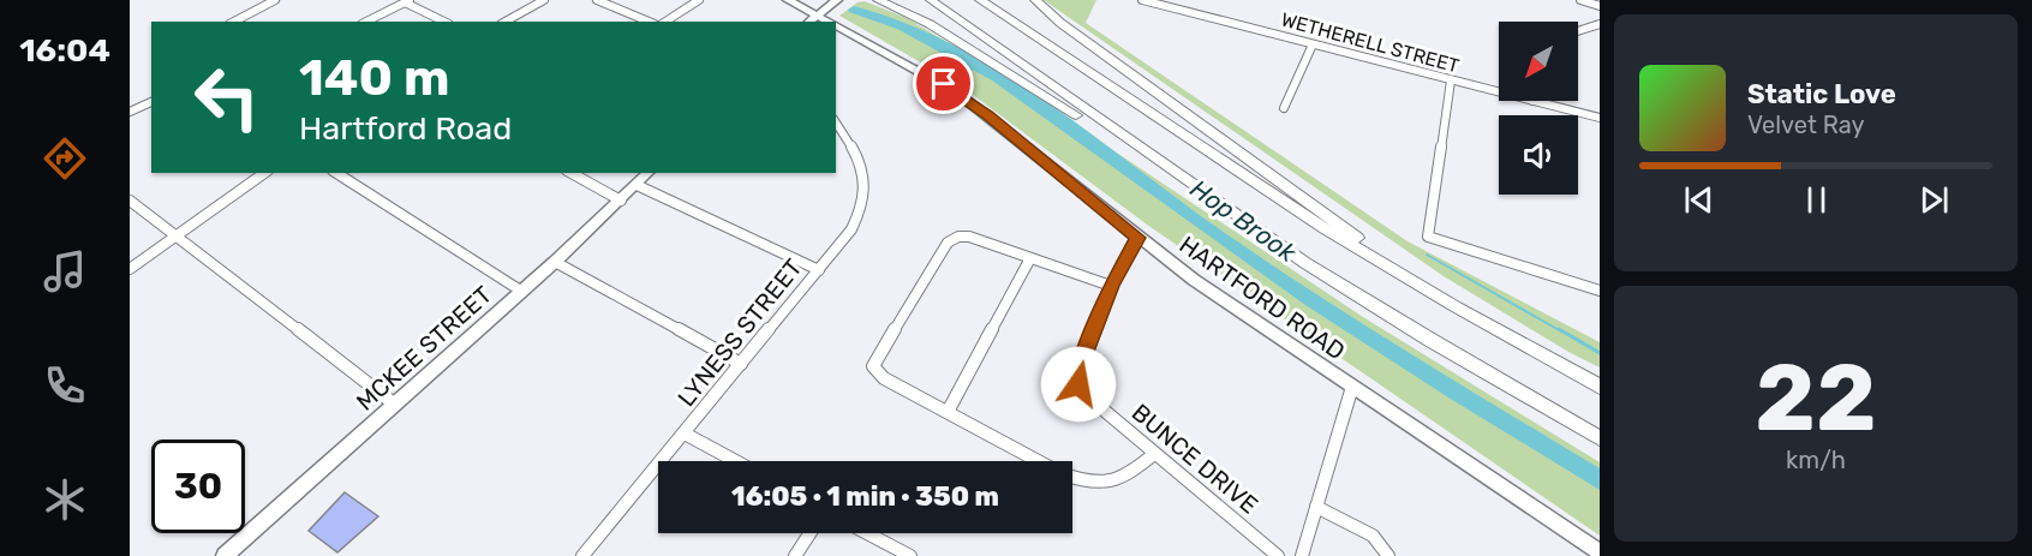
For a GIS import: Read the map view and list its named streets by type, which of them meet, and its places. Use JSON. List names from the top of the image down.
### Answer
{
  "streets": {
    "main road": ["HARTFORD ROAD", "MCKEE STREET"],
    "street": ["WETHERELL STREET", "LYNESS STREET", "BUNCE DRIVE"]
  },
  "crossings": [
    ["HARTFORD ROAD", "BUNCE DRIVE"]
  ],
  "water": ["Hop Brook"],
  "north": "bottom left",
  "page": {
    "tabs": "16:04",
    "turn": ["140 m", "Hartford Road"],
    "song": ["Static Love", "Velvet Ray"],
    "tile": ["22", "km/h"],
    "limit": "30",
    "trip": "16:05 · 1 min · 350 m"
  }
}
